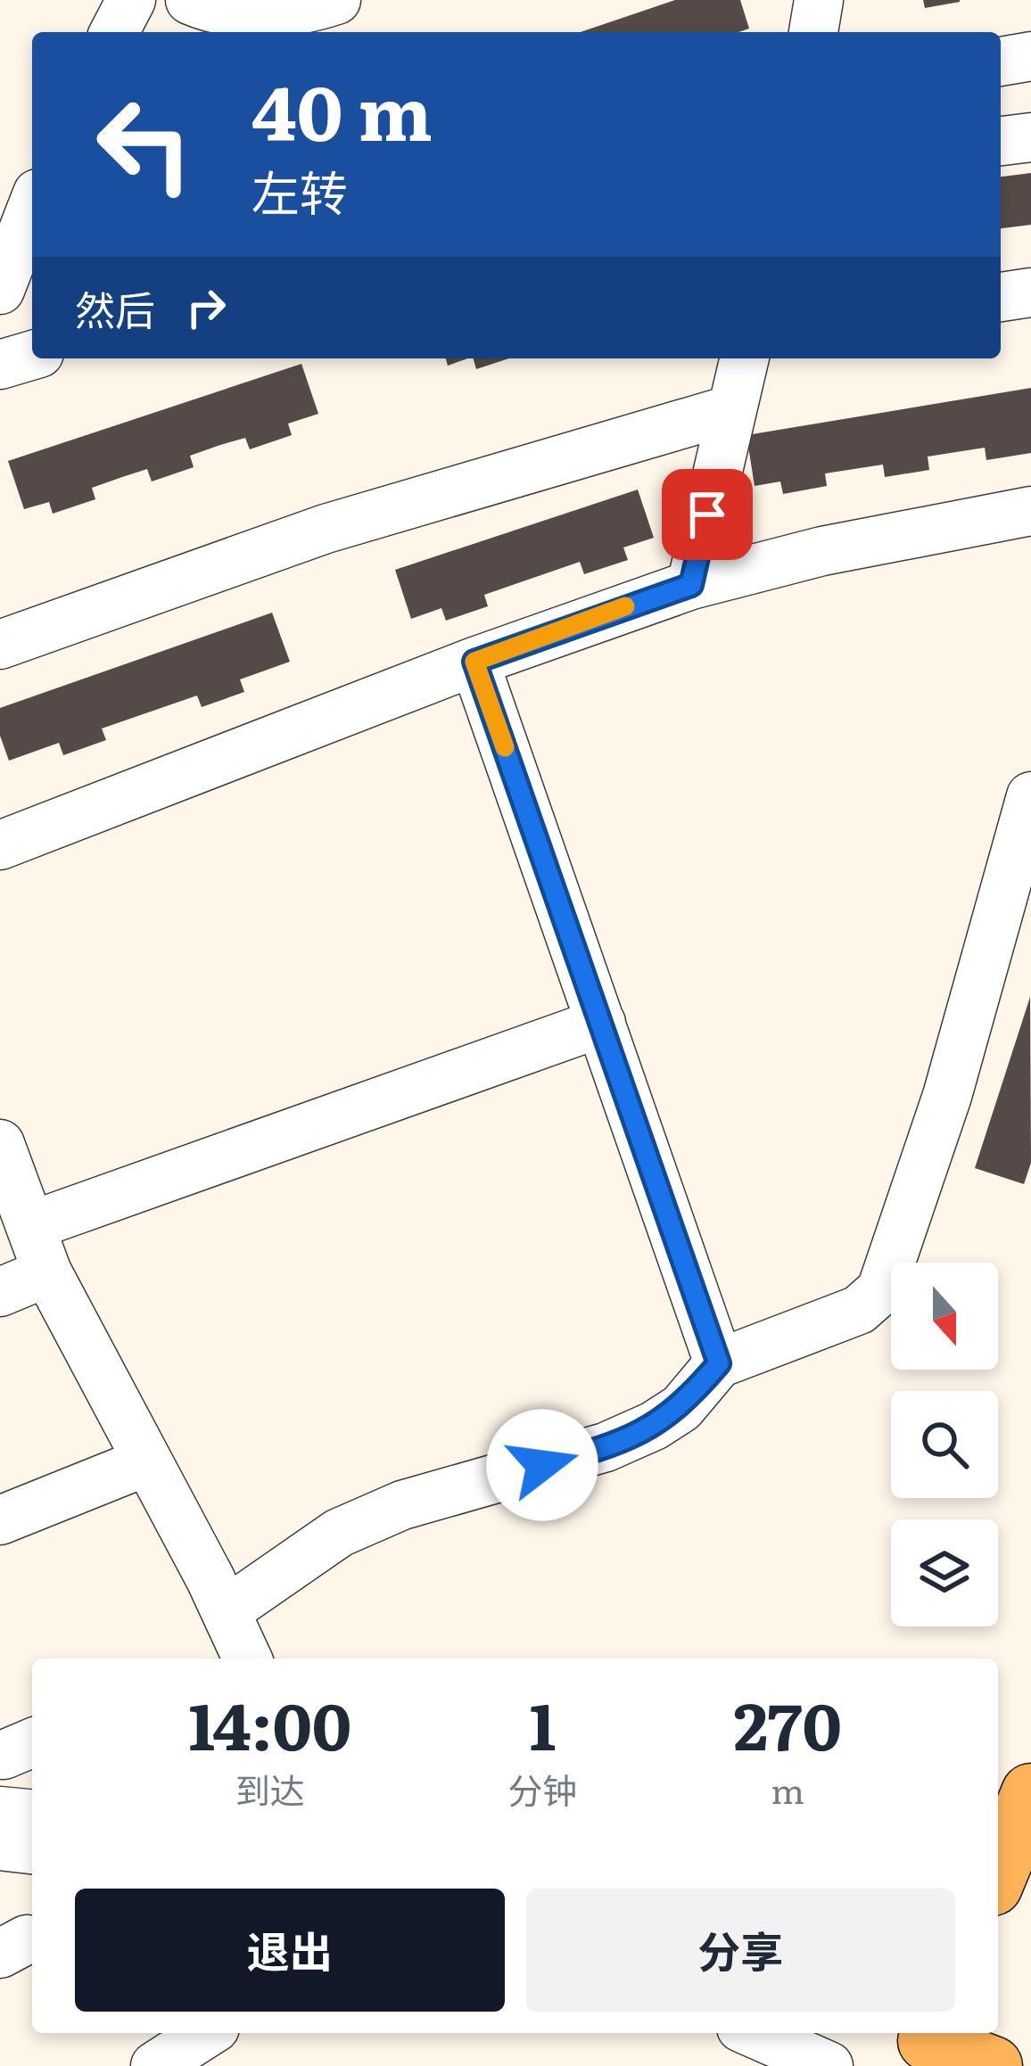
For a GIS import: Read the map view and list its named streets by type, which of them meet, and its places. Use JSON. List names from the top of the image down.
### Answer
{
  "north": "bottom",
  "page": {
    "turn": ["40 m", "左转"],
    "then": "然后",
    "eta": [
      "14:00",
      "到达",
      "1",
      "分钟",
      "270",
      "m"
    ],
    "buttons": ["退出", "分享"]
  }
}
